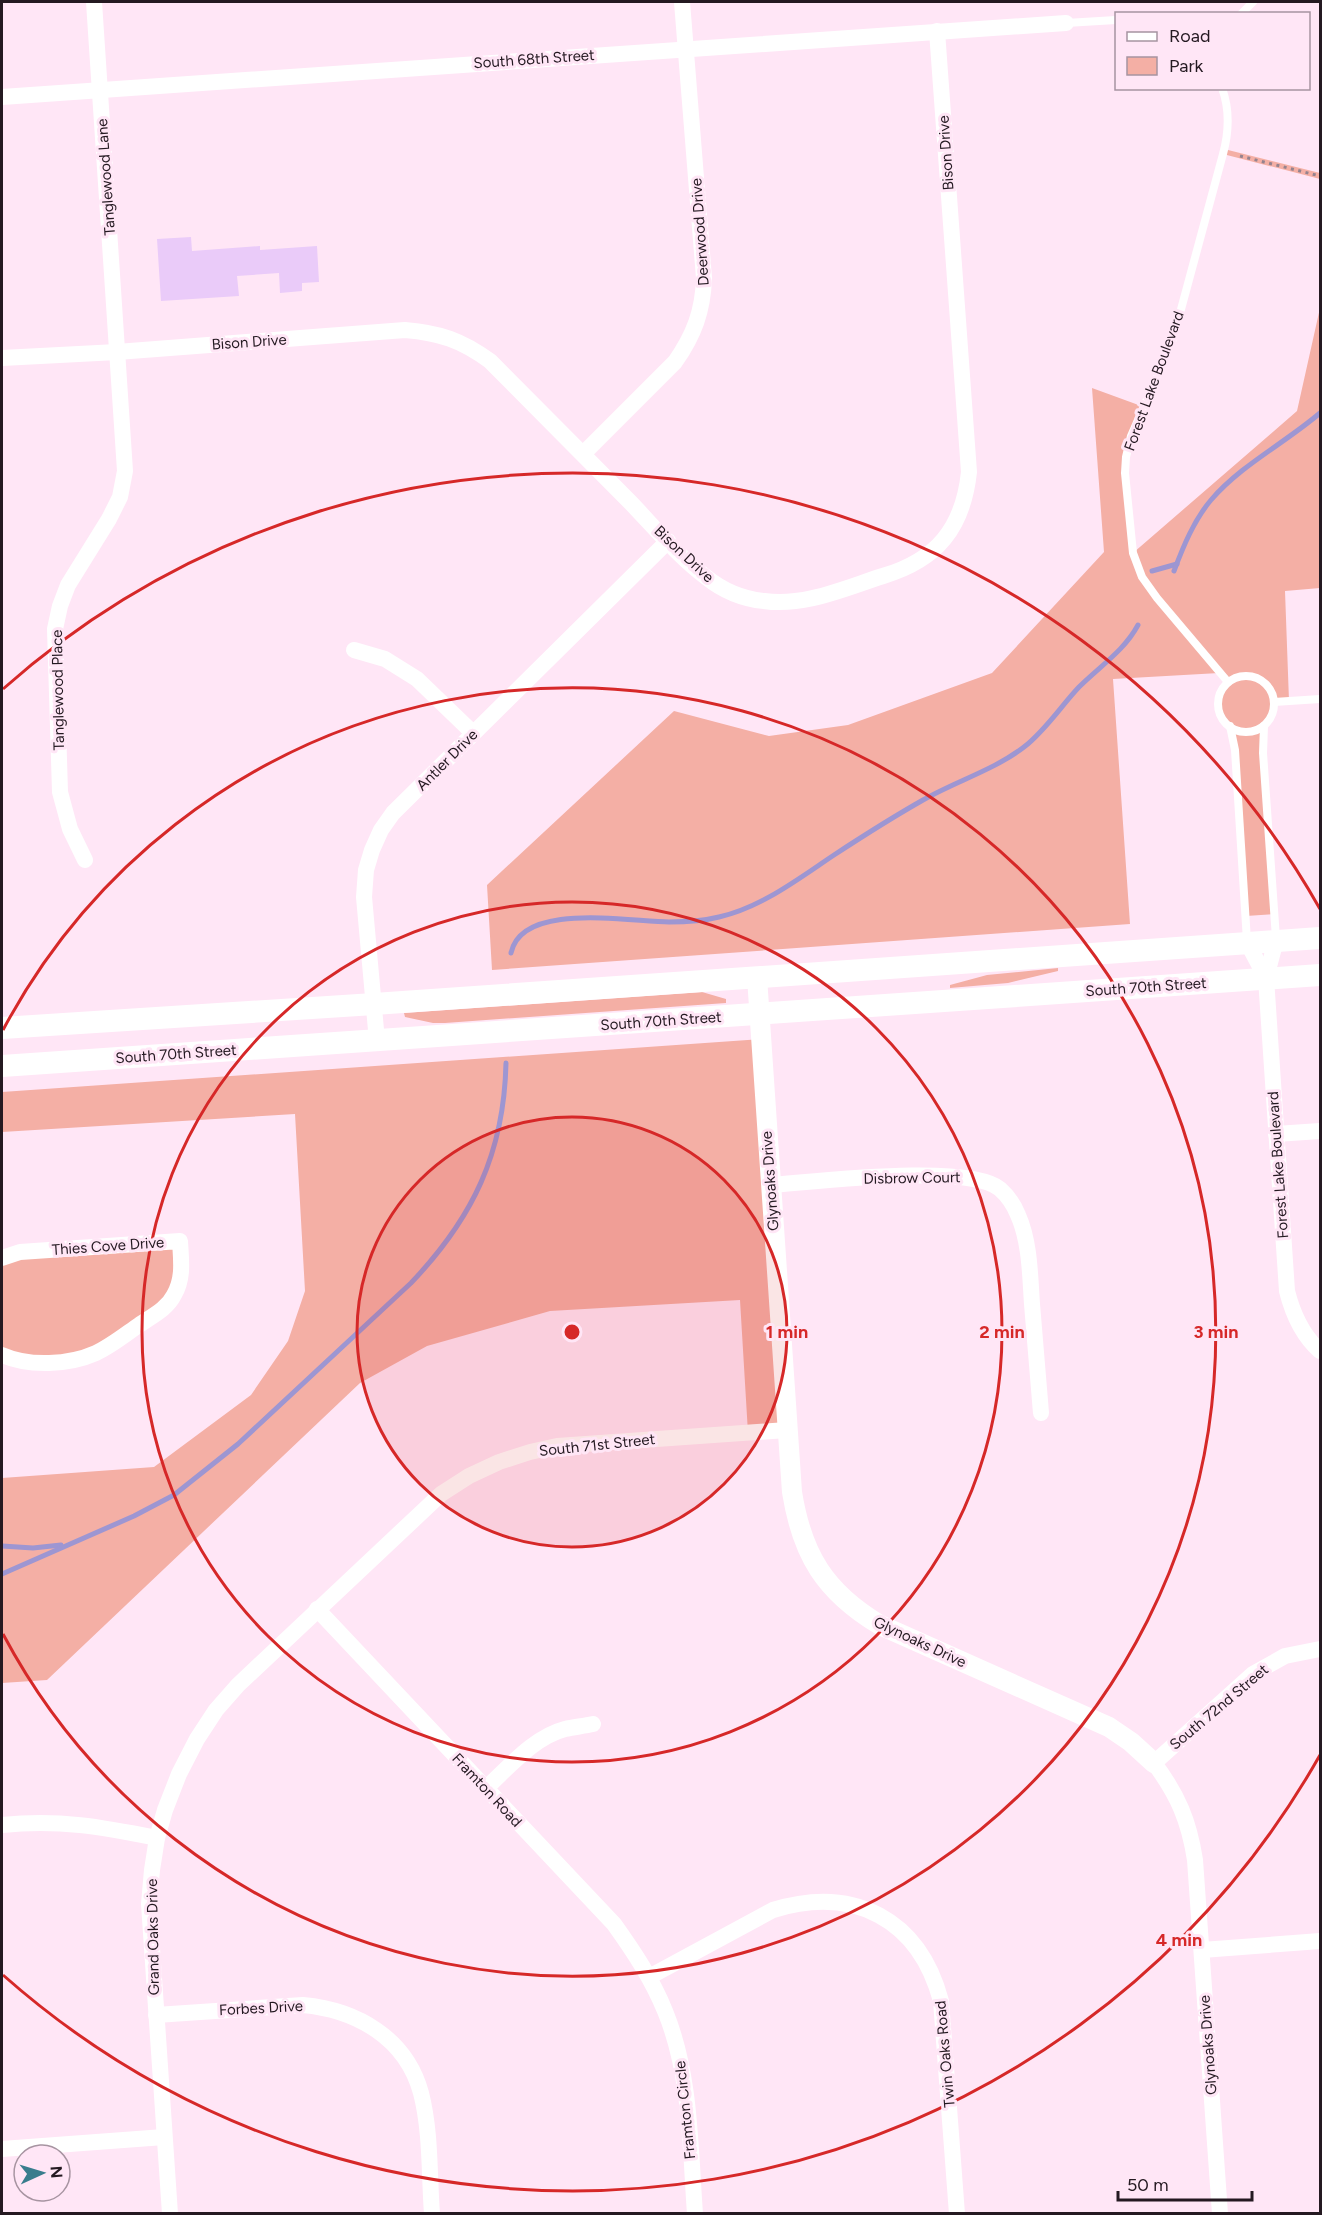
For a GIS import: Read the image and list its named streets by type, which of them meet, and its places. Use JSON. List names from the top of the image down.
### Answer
{
  "streets": {
    "main road": ["South 70th Street"],
    "street": [
      "South 68th Street",
      "Bison Drive",
      "Tanglewood Lane",
      "Deerwood Drive",
      "Forest Lake Boulevard",
      "Tanglewood Place",
      "Antler Drive",
      "Disbrow Court",
      "Glynoaks Drive",
      "Thies Cove Drive",
      "South 71st Street",
      "South 72nd Street",
      "Framton Road",
      "Grand Oaks Drive",
      "Forbes Drive",
      "Twin Oaks Road",
      "Framton Circle"
    ]
  },
  "crossings": [
    ["South 68th Street", "Bison Drive"],
    ["South 68th Street", "Tanglewood Lane"],
    ["South 68th Street", "Deerwood Drive"],
    ["Bison Drive", "Tanglewood Lane"],
    ["Bison Drive", "Deerwood Drive"],
    ["Bison Drive", "Tanglewood Place"],
    ["Bison Drive", "Antler Drive"],
    ["Tanglewood Lane", "Tanglewood Place"],
    ["Forest Lake Boulevard", "South 70th Street"],
    ["Antler Drive", "South 70th Street"],
    ["South 70th Street", "Glynoaks Drive"],
    ["Disbrow Court", "Glynoaks Drive"],
    ["Glynoaks Drive", "South 71st Street"],
    ["Glynoaks Drive", "South 72nd Street"],
    ["South 71st Street", "Framton Road"],
    ["South 71st Street", "Grand Oaks Drive"],
    ["Framton Road", "Grand Oaks Drive"],
    ["Framton Road", "Twin Oaks Road"],
    ["Framton Road", "Framton Circle"],
    ["Grand Oaks Drive", "Forbes Drive"],
    ["Twin Oaks Road", "Framton Circle"]
  ],
  "legend": ["Road", "Park"],
  "scale_bar": "50 m",
  "north": "right",
  "rings": [
    "1 min",
    "2 min",
    "3 min",
    "4 min"
  ]
}
